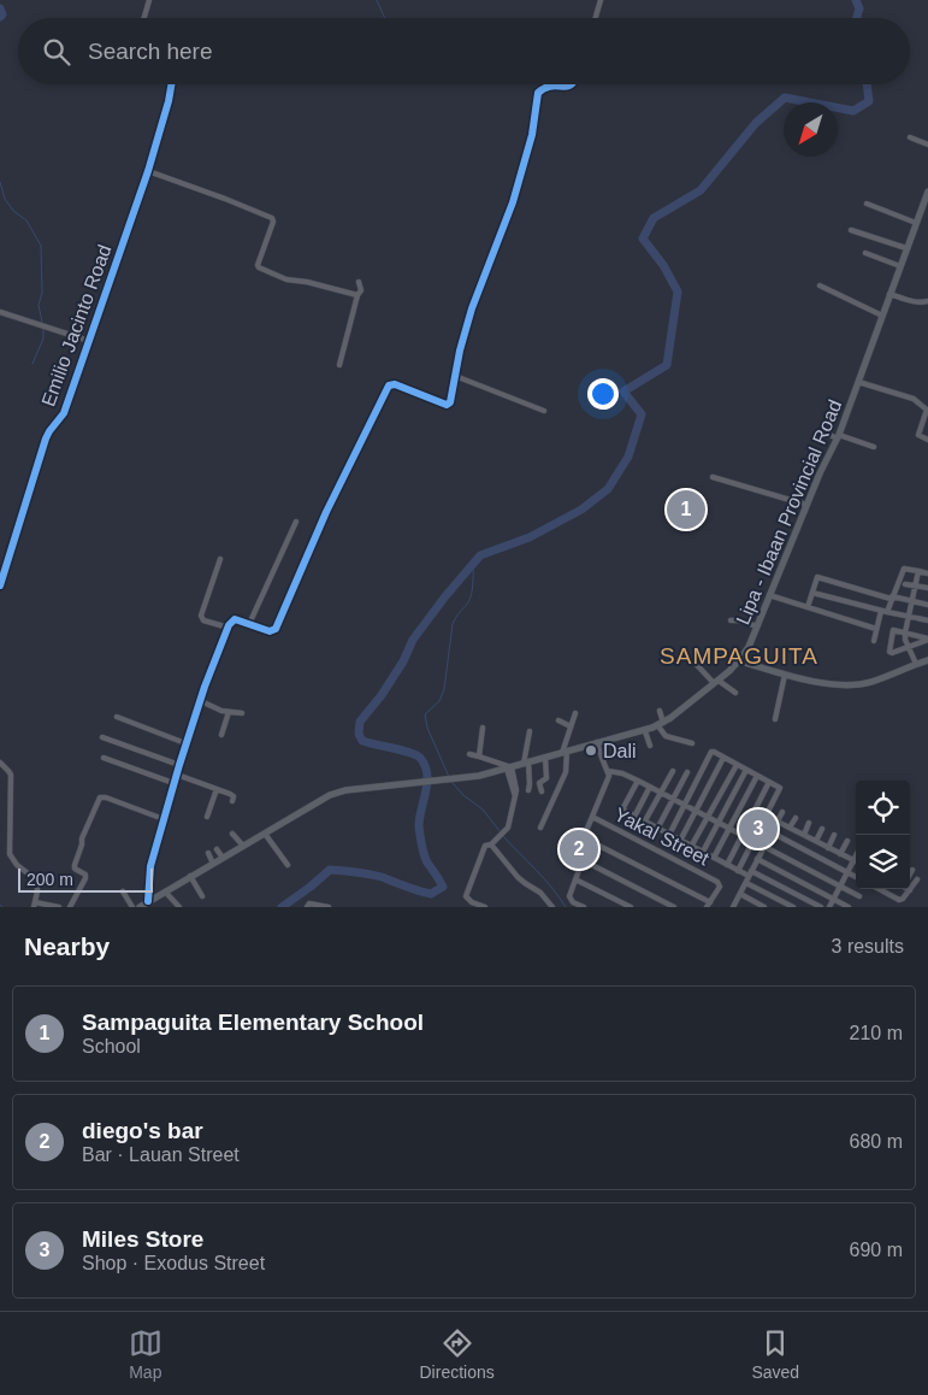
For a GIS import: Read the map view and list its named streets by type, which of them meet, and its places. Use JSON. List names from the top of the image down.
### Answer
{
  "streets": {
    "main road": ["Lipa - Ibaan Provincial Road"],
    "street": ["Emilio Jacinto Road", "Yakal Street"]
  },
  "districts": ["SAMPAGUITA"],
  "places": ["Dali"],
  "scale_bar": "200 m",
  "north": "bottom left",
  "page": {
    "search": "Search here",
    "pins": ["1", "3", "2"],
    "scale": "200 m",
    "heading": ["Nearby", "3 results"],
    "list": [
      {
        "mark": "1",
        "name": "Sampaguita Elementary School",
        "note": "School",
        "value": "210 m"
      },
      {
        "mark": "2",
        "name": "diego's bar",
        "note": "Bar · Lauan Street",
        "value": "680 m"
      },
      {
        "mark": "3",
        "name": "Miles Store",
        "note": "Shop · Exodus Street",
        "value": "690 m"
      }
    ],
    "nav": ["Map", "Directions", "Saved"]
  }
}
